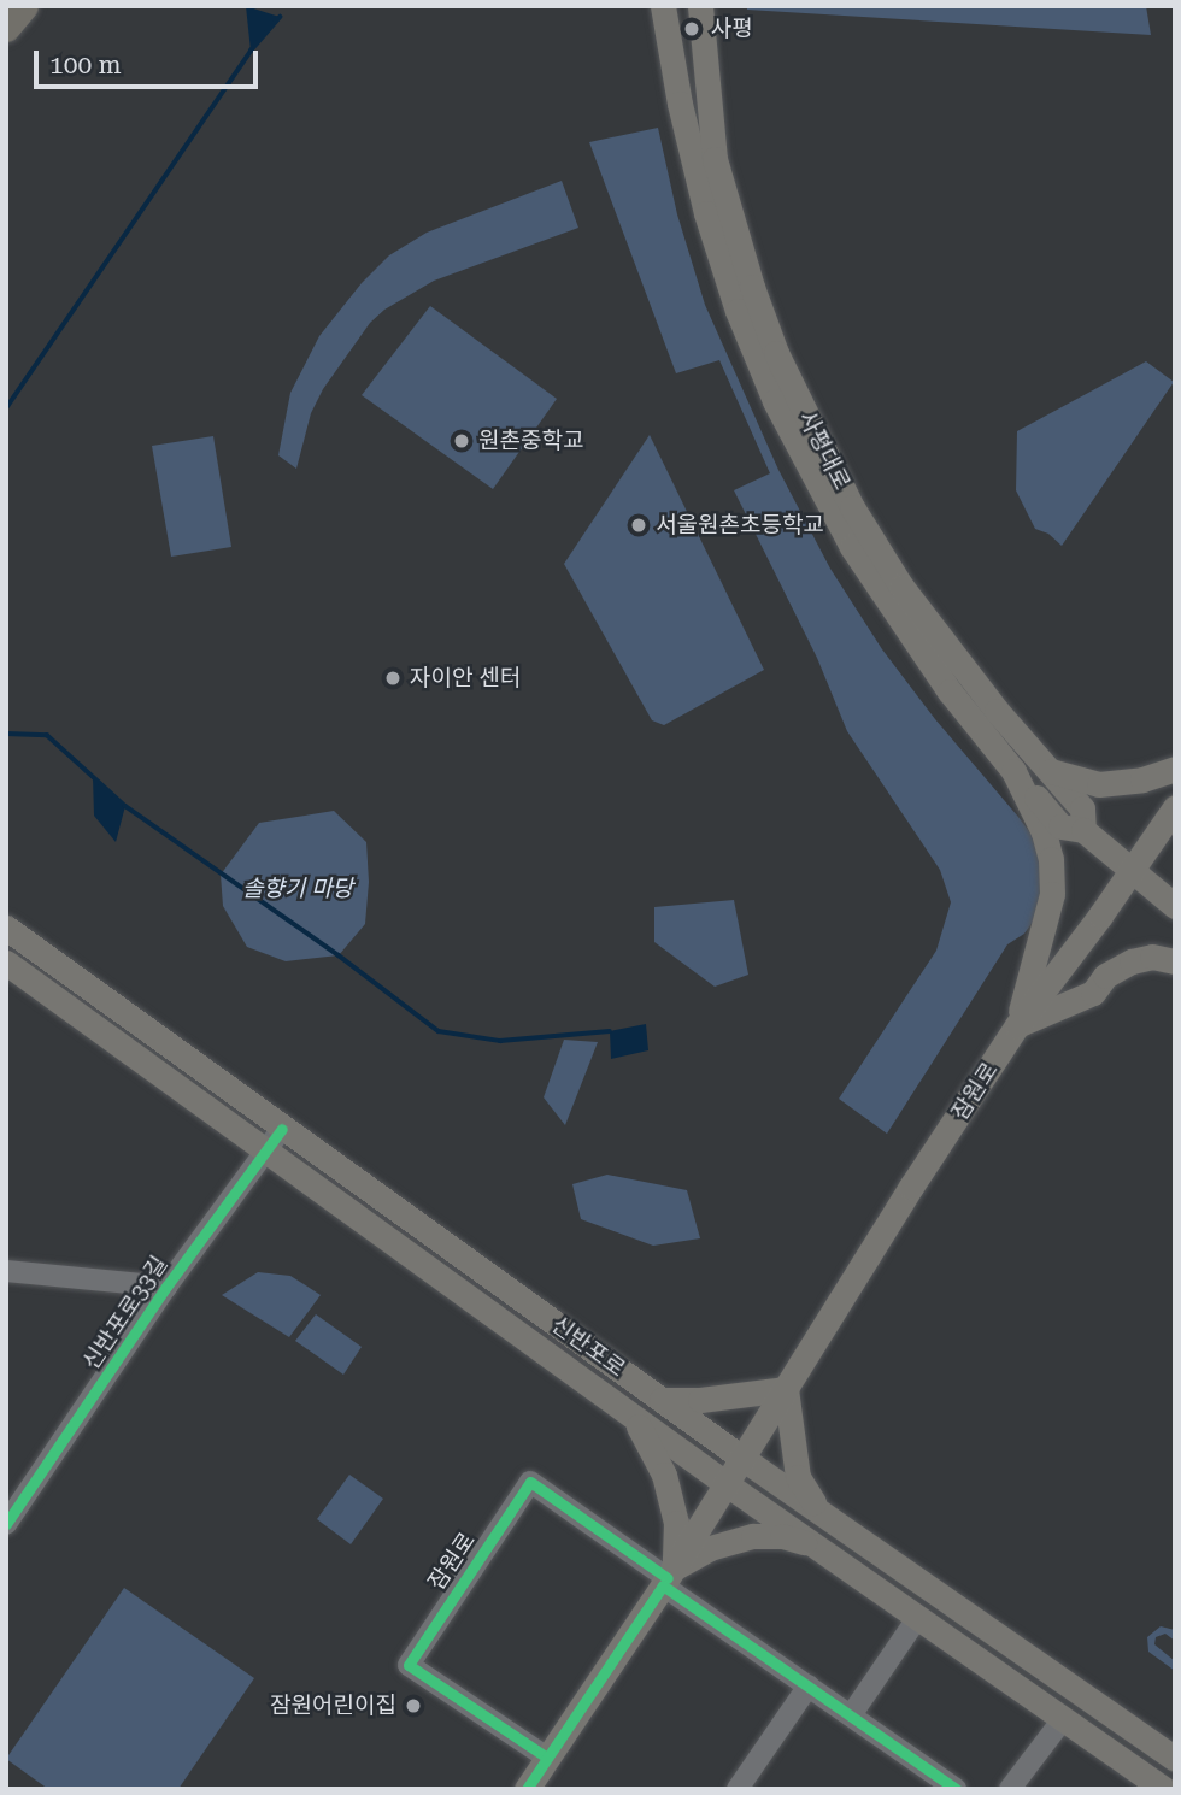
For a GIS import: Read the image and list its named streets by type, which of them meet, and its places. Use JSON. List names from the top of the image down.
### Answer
{
  "streets": {
    "main road": ["사평대로", "잠원로", "신반포로"],
    "street": ["신반포로33길"]
  },
  "crossings": [
    ["사평대로", "잠원로"],
    ["잠원로", "신반포로"],
    ["신반포로33길", "신반포로"]
  ],
  "parks": ["솔향기 마당"],
  "places": [
    "사평",
    "원촌중학교",
    "서울원촌초등학교",
    "자이안 센터",
    "잠원어린이집"
  ],
  "scale_bar": "100 m"
}
